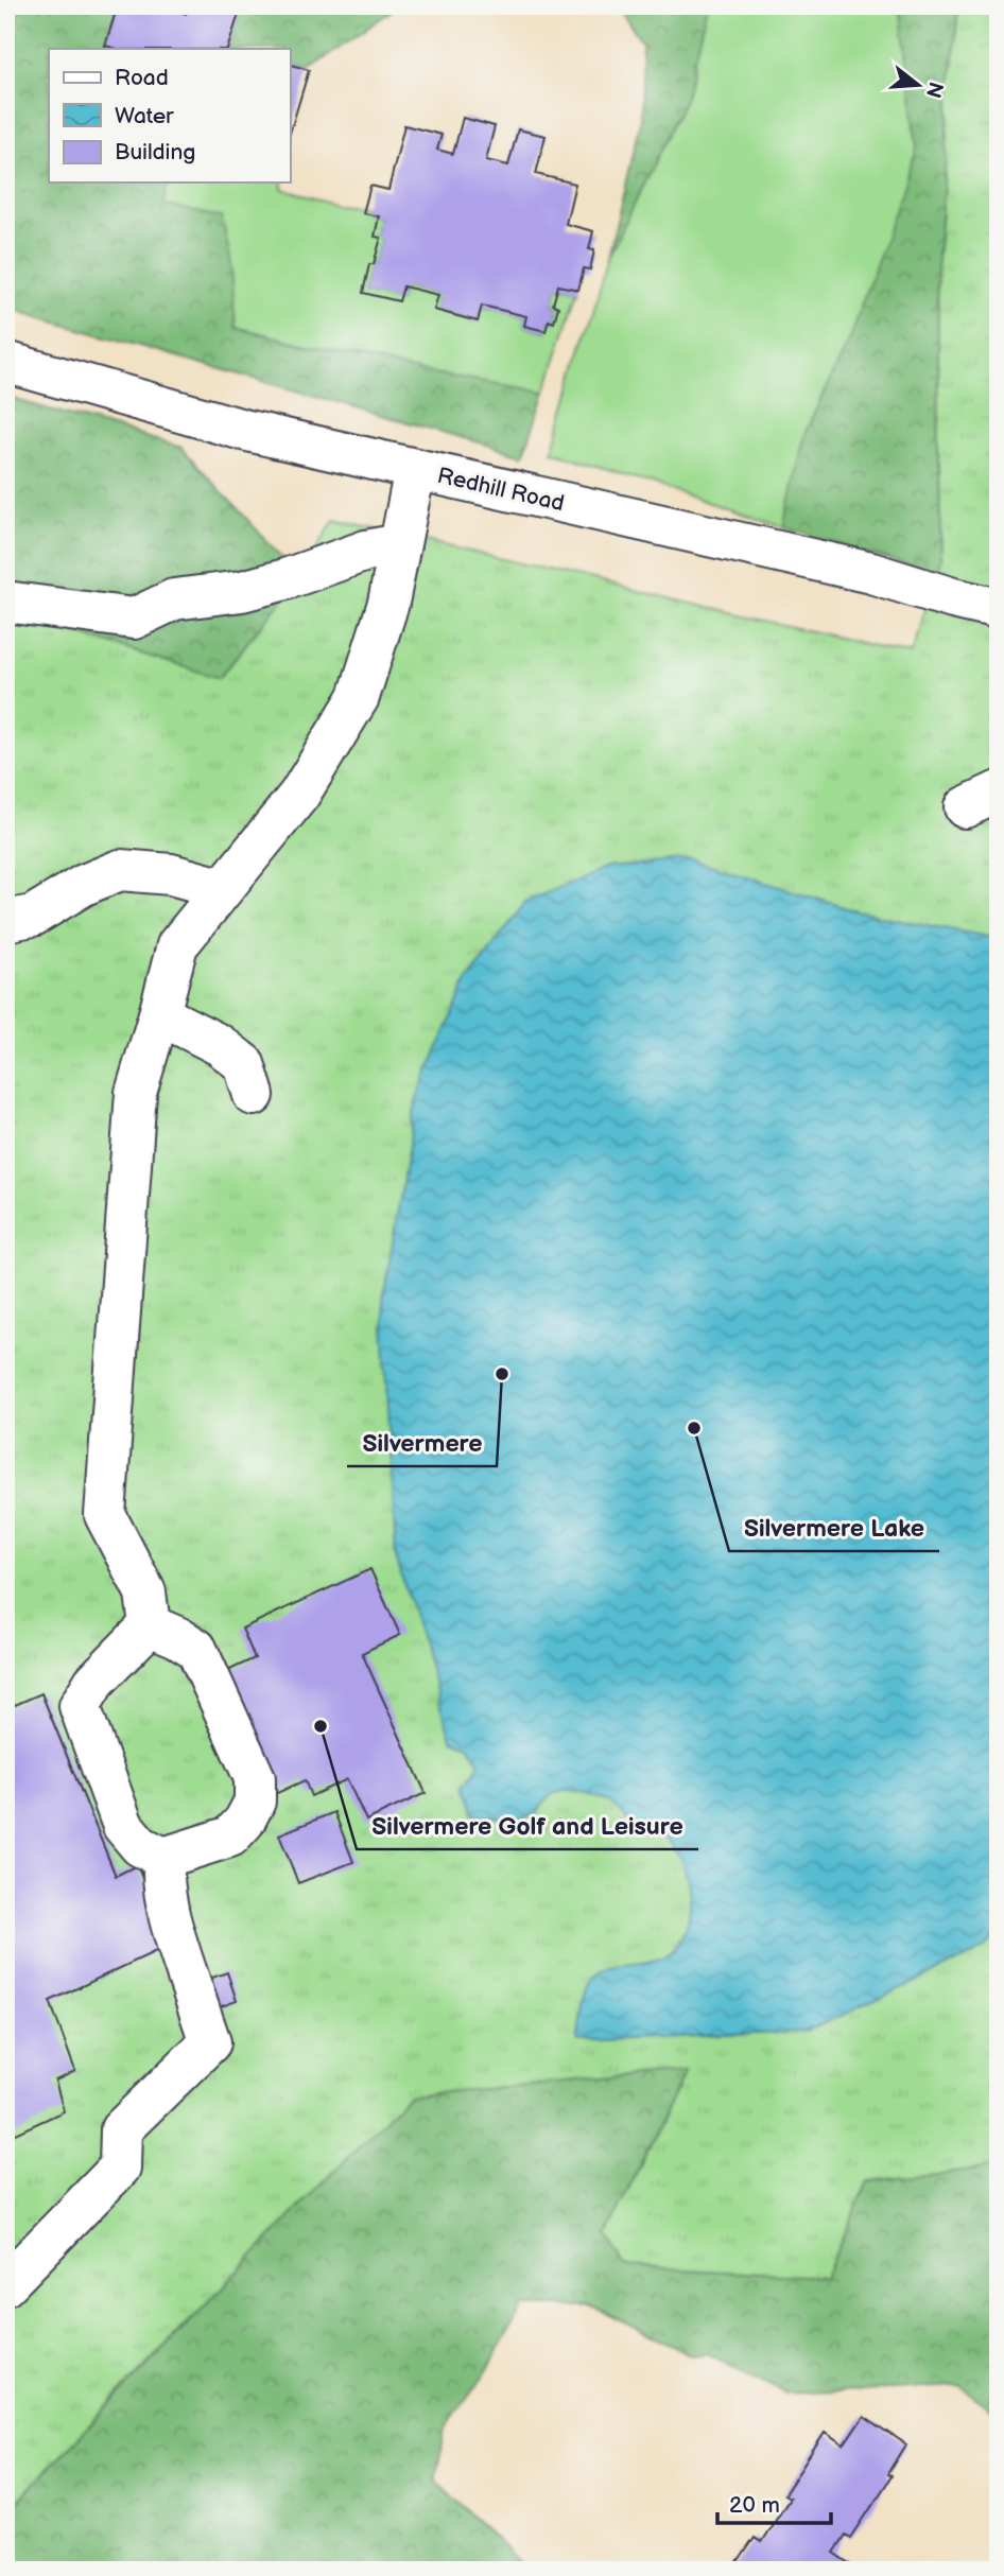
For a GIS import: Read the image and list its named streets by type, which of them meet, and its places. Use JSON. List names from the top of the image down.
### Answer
{
  "streets": {
    "street": ["Redhill Road"]
  },
  "places": ["Silvermere", "Silvermere Lake", "Silvermere Golf and Leisure"],
  "legend": ["Road", "Water", "Building"],
  "scale_bar": "20 m",
  "north": "right"
}
